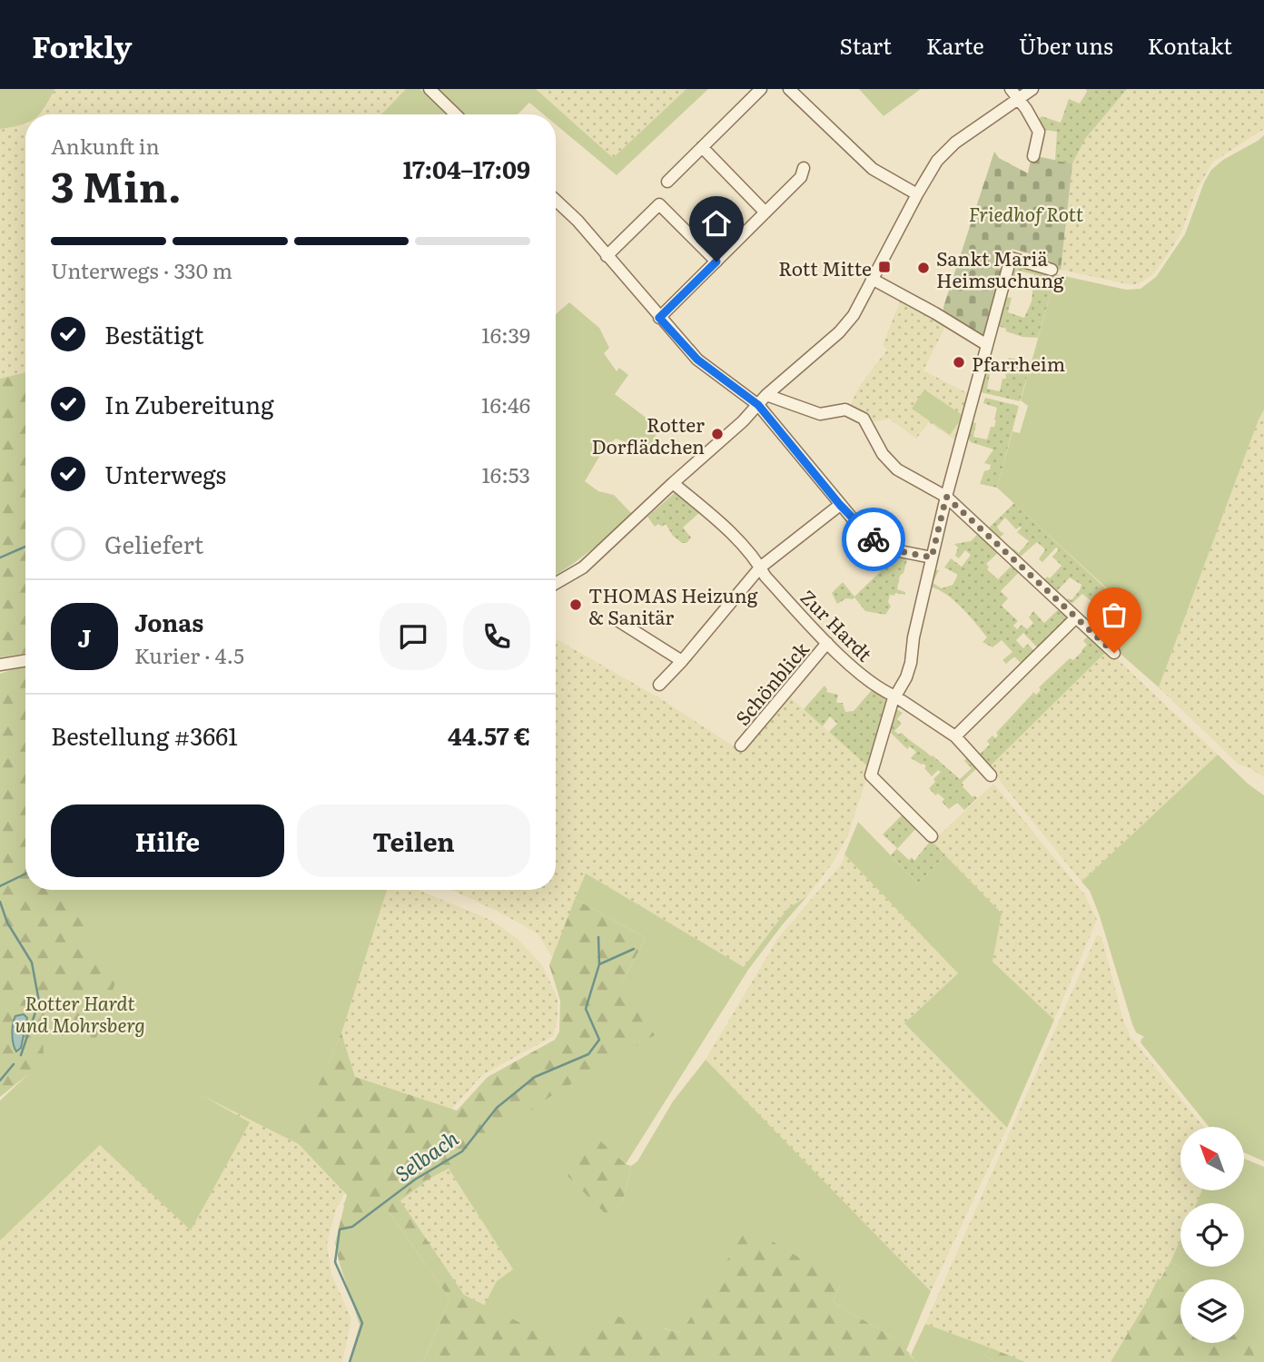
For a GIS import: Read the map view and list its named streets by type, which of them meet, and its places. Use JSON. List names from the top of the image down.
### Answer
{
  "streets": {
    "street": ["Zur Hardt", "Schönblick"]
  },
  "crossings": [
    ["Zur Hardt", "Schönblick"]
  ],
  "water": ["Selbach"],
  "parks": ["Friedhof Rott", "Rotter Hardt und Mohrsberg"],
  "places": {
    "transit": ["Rott Mitte"],
    "other": [
      "Sankt Mariä Heimsuchung",
      "Pfarrheim",
      "Rotter Dorflädchen",
      "THOMAS Heizung & Sanitär"
    ]
  },
  "north": "top left",
  "page": {
    "header": "Forkly",
    "nav": [
      "Start",
      "Karte",
      "Über uns",
      "Kontakt"
    ],
    "heading": ["3 Min.", "Ankunft in", "17:04–17:09"],
    "panel": [
      "Jonas",
      "Kurier · 4.5",
      "Bestellung #3661",
      "44.57 €"
    ],
    "bar": "Unterwegs · 330 m",
    "list": [
      ["Bestätigt", "16:39"],
      ["In Zubereitung", "16:46"],
      ["Unterwegs", "16:53"],
      "Geliefert"
    ],
    "round": "J",
    "buttons": ["Hilfe", "Teilen"]
  }
}
